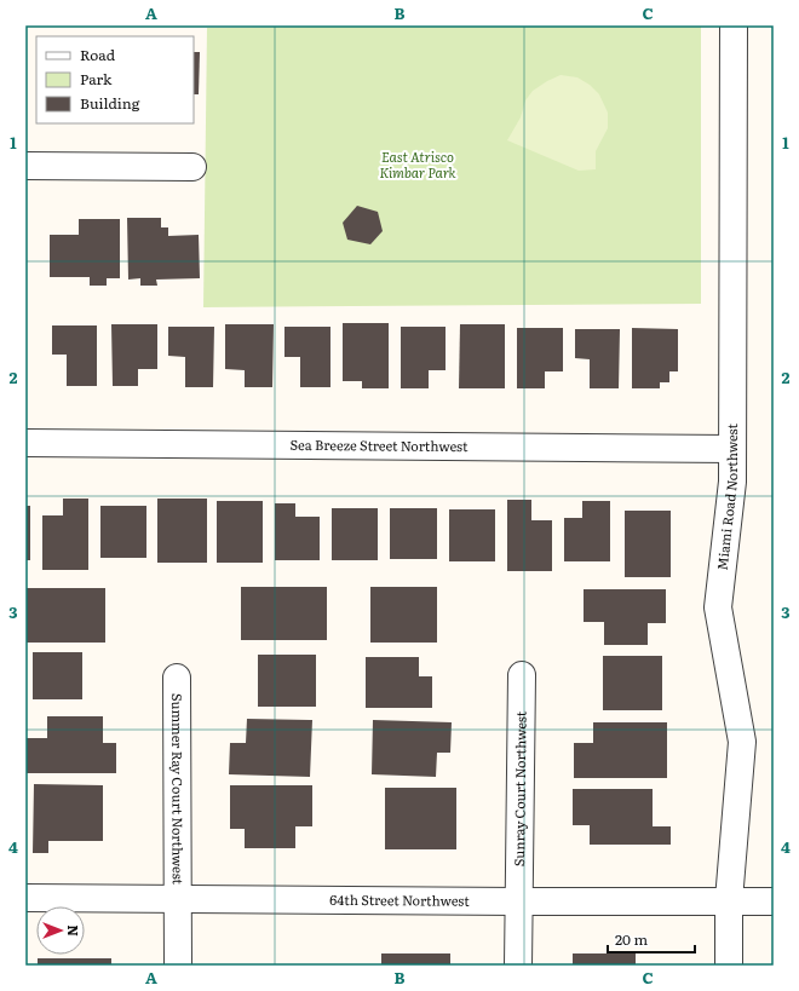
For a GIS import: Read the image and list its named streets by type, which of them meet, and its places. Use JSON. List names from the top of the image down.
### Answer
{
  "streets": {
    "street": [
      "Sea Breeze Street Northwest",
      "Miami Road Northwest",
      "Summer Ray Court Northwest",
      "Sunray Court Northwest",
      "64th Street Northwest"
    ]
  },
  "crossings": [
    ["Sea Breeze Street Northwest", "Miami Road Northwest"],
    ["Miami Road Northwest", "64th Street Northwest"],
    ["Summer Ray Court Northwest", "64th Street Northwest"],
    ["Sunray Court Northwest", "64th Street Northwest"]
  ],
  "parks": ["East Atrisco Kimbar Park"],
  "legend": ["Road", "Park", "Building"],
  "scale_bar": "20 m",
  "north": "right",
  "grid": {
    "columns": ["A", "B", "C"],
    "rows": [
      "1",
      "2",
      "3",
      "4"
    ]
  }
}
